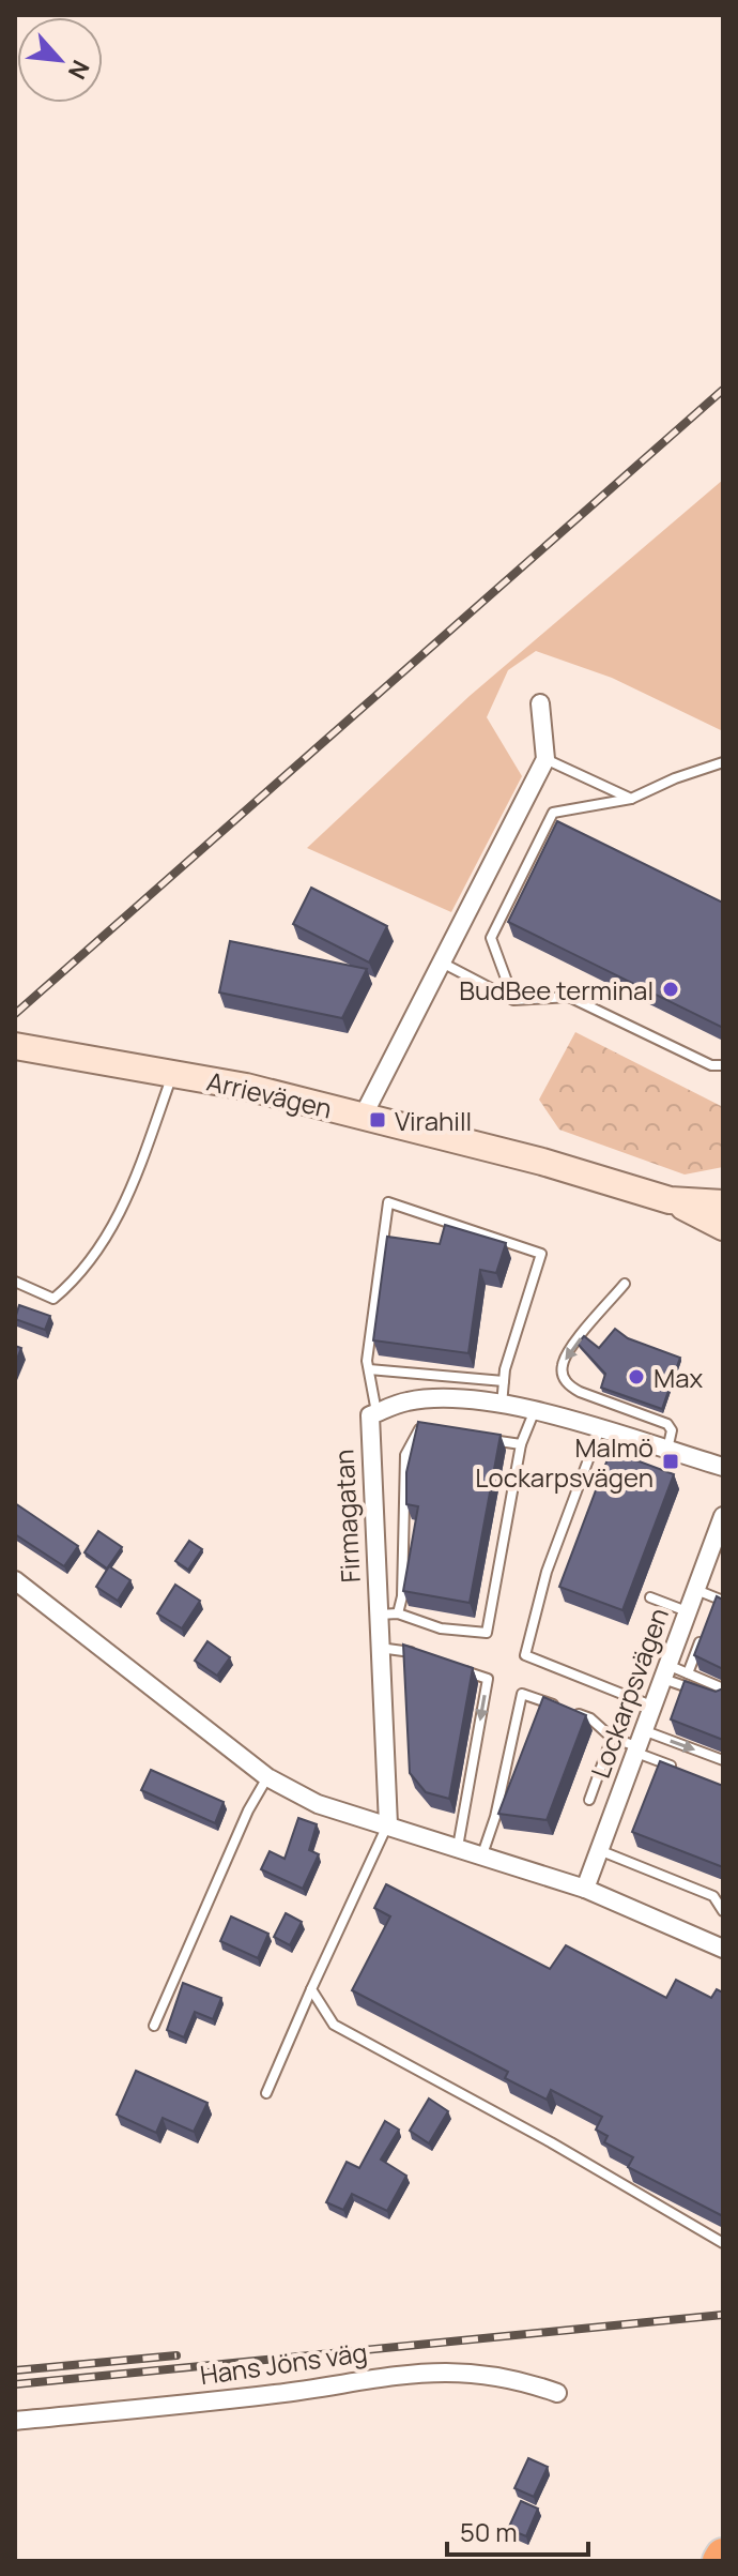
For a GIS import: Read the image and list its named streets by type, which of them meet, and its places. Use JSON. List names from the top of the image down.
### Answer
{
  "streets": {
    "main road": ["Arrievägen"],
    "street": ["Firmagatan", "Lockarpsvägen", "Hans Jöns väg"]
  },
  "places": {
    "other": ["BudBee terminal", "Max"],
    "transit": ["Virahill", "Malmö Lockarpsvägen"]
  },
  "scale_bar": "50 m",
  "north": "bottom right"
}
